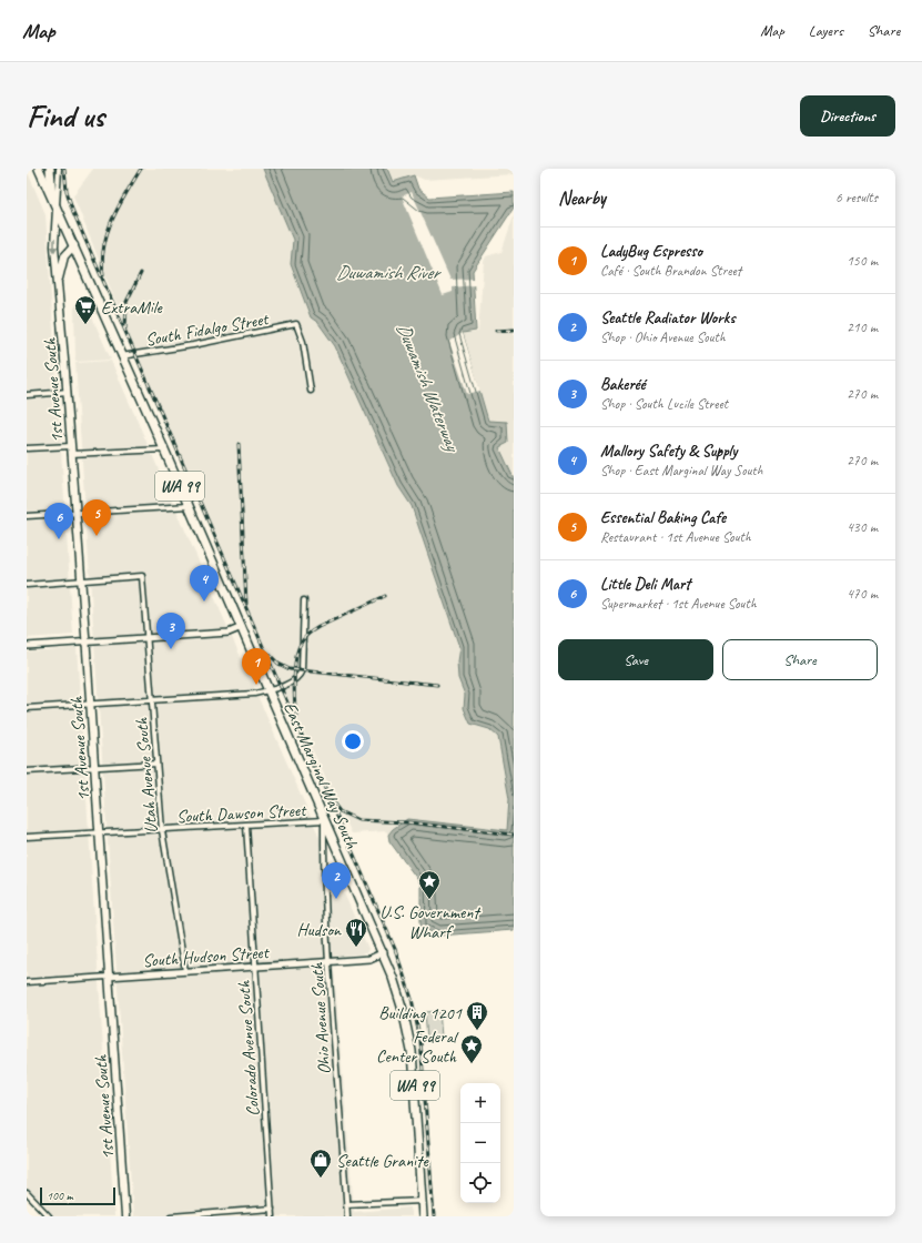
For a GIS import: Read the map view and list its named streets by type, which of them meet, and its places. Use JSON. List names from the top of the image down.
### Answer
{
  "streets": {
    "highway": ["WA 99", "East Marginal Way South"],
    "main road": ["1st Avenue South"],
    "street": [
      "South Fidalgo Street",
      "Utah Avenue South",
      "South Dawson Street",
      "South Hudson Street",
      "Ohio Avenue South",
      "Colorado Avenue South"
    ]
  },
  "crossings": [
    ["South Fidalgo Street", "East Marginal Way South"],
    ["1st Avenue South", "East Marginal Way South"],
    ["1st Avenue South", "Utah Avenue South"],
    ["1st Avenue South", "South Dawson Street"],
    ["1st Avenue South", "South Hudson Street"],
    ["WA 99", "East Marginal Way South"],
    ["East Marginal Way South", "South Dawson Street"],
    ["East Marginal Way South", "South Hudson Street"],
    ["East Marginal Way South", "Ohio Avenue South"],
    ["Utah Avenue South", "South Dawson Street"],
    ["Utah Avenue South", "South Hudson Street"],
    ["South Dawson Street", "Ohio Avenue South"],
    ["South Dawson Street", "Colorado Avenue South"],
    ["South Hudson Street", "Ohio Avenue South"],
    ["South Hudson Street", "Colorado Avenue South"]
  ],
  "water": ["Duwamish River", "Duwamish Waterway"],
  "places": {
    "supermarket": ["ExtraMile"],
    "place": ["U.S. Government Wharf", "Federal Center South"],
    "restaurant": ["Hudson"],
    "building": ["Building 1201"],
    "shop": ["Seattle Granite"]
  },
  "scale_bar": "100 m",
  "page": {
    "header": "Map",
    "nav": ["Map", "Layers", "Share"],
    "buttons": [
      "Directions",
      ["Save", "Share"]
    ],
    "title": "Find us",
    "heading": ["Nearby", "6 results"],
    "list": [
      {
        "mark": "1",
        "name": "LadyBug Espresso",
        "note": "Café · South Brandon Street",
        "value": "150 m"
      },
      {
        "mark": "2",
        "name": "Seattle Radiator Works",
        "note": "Shop · Ohio Avenue South",
        "value": "210 m"
      },
      {
        "mark": "3",
        "name": "Bakeréé",
        "note": "Shop · South Lucile Street",
        "value": "270 m"
      },
      {
        "mark": "4",
        "name": "Mallory Safety & Supply",
        "note": "Shop · East Marginal Way South",
        "value": "270 m"
      },
      {
        "mark": "5",
        "name": "Essential Baking Cafe",
        "note": "Restaurant · 1st Avenue South",
        "value": "430 m"
      },
      {
        "mark": "6",
        "name": "Little Deli Mart",
        "note": "Supermarket · 1st Avenue South",
        "value": "470 m"
      }
    ],
    "pins": [
      "5",
      "6",
      "4",
      "3",
      "1",
      "2"
    ],
    "map_buttons": ["+", "−"],
    "scale": "100 m"
  }
}
